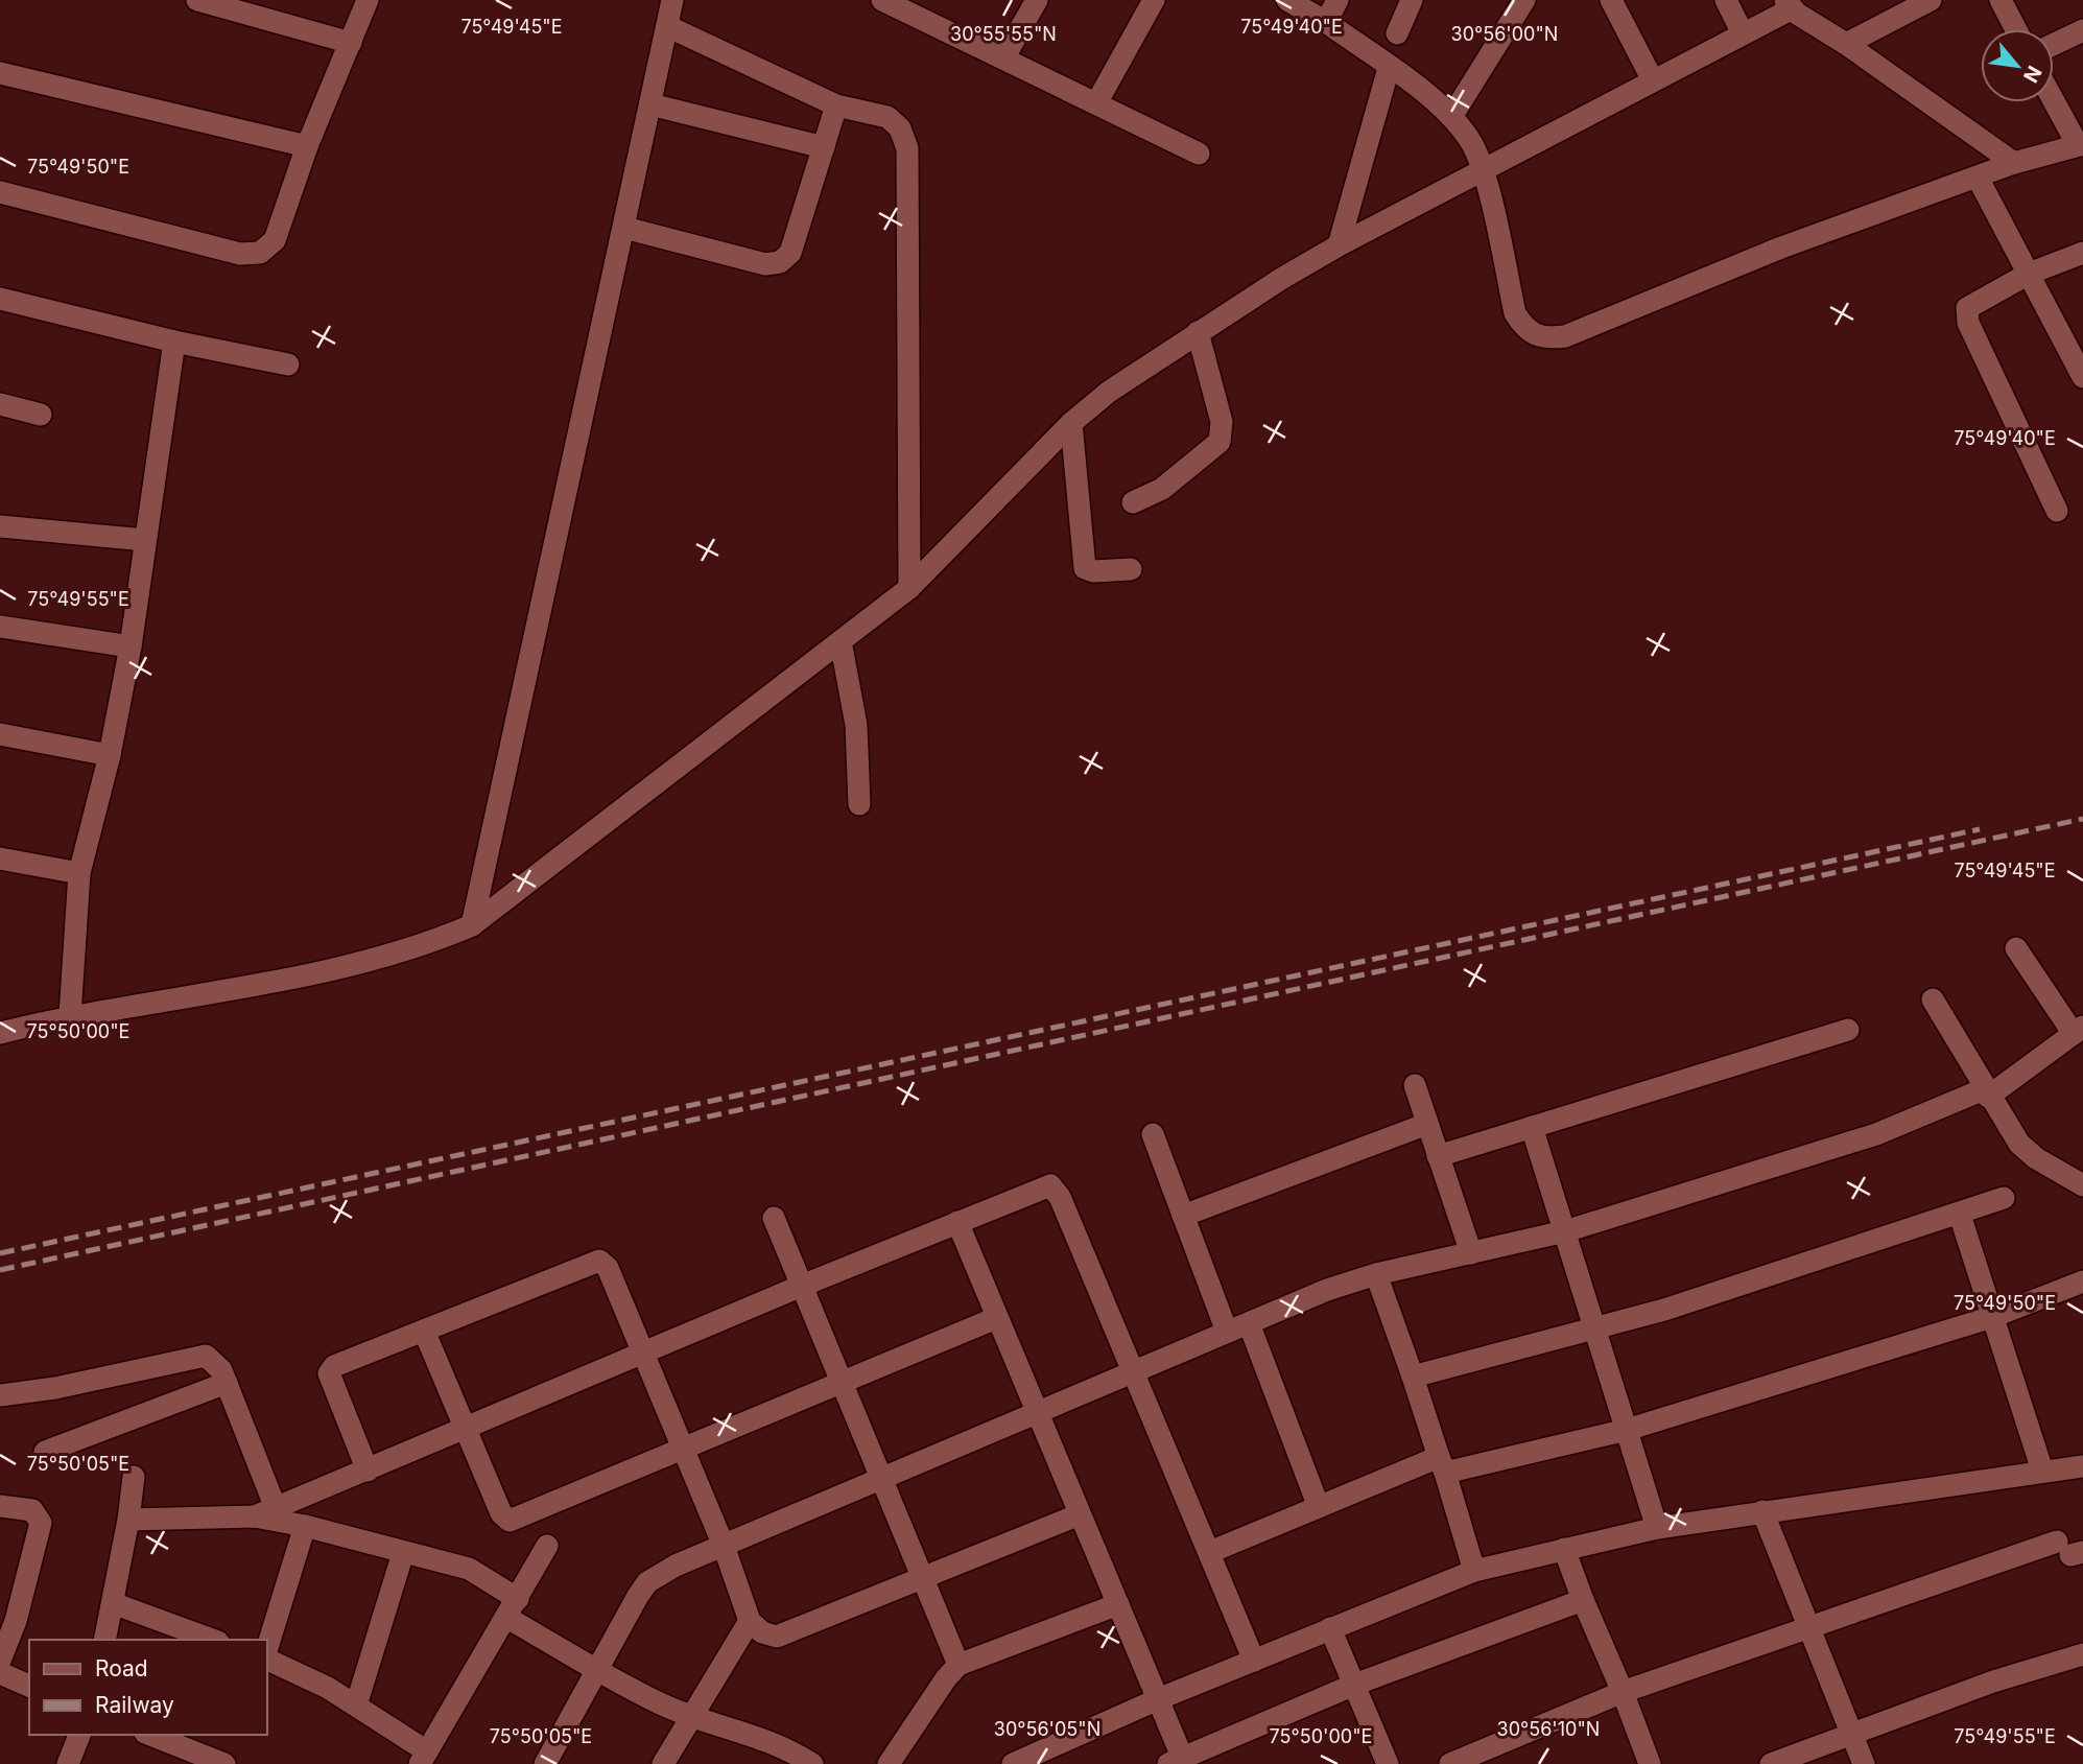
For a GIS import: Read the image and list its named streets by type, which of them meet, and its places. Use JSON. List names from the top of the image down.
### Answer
{
  "legend": ["Road", "Railway"],
  "north": "bottom right",
  "coordinates": [
    "75°49'45\"E",
    "75°49'40\"E",
    "30°55'55\"N",
    "30°56'00\"N",
    "75°49'50\"E",
    "75°49'55\"E",
    "75°50'00\"E",
    "75°50'05\"E",
    "30°56'05\"N",
    "30°56'10\"N"
  ]
}
